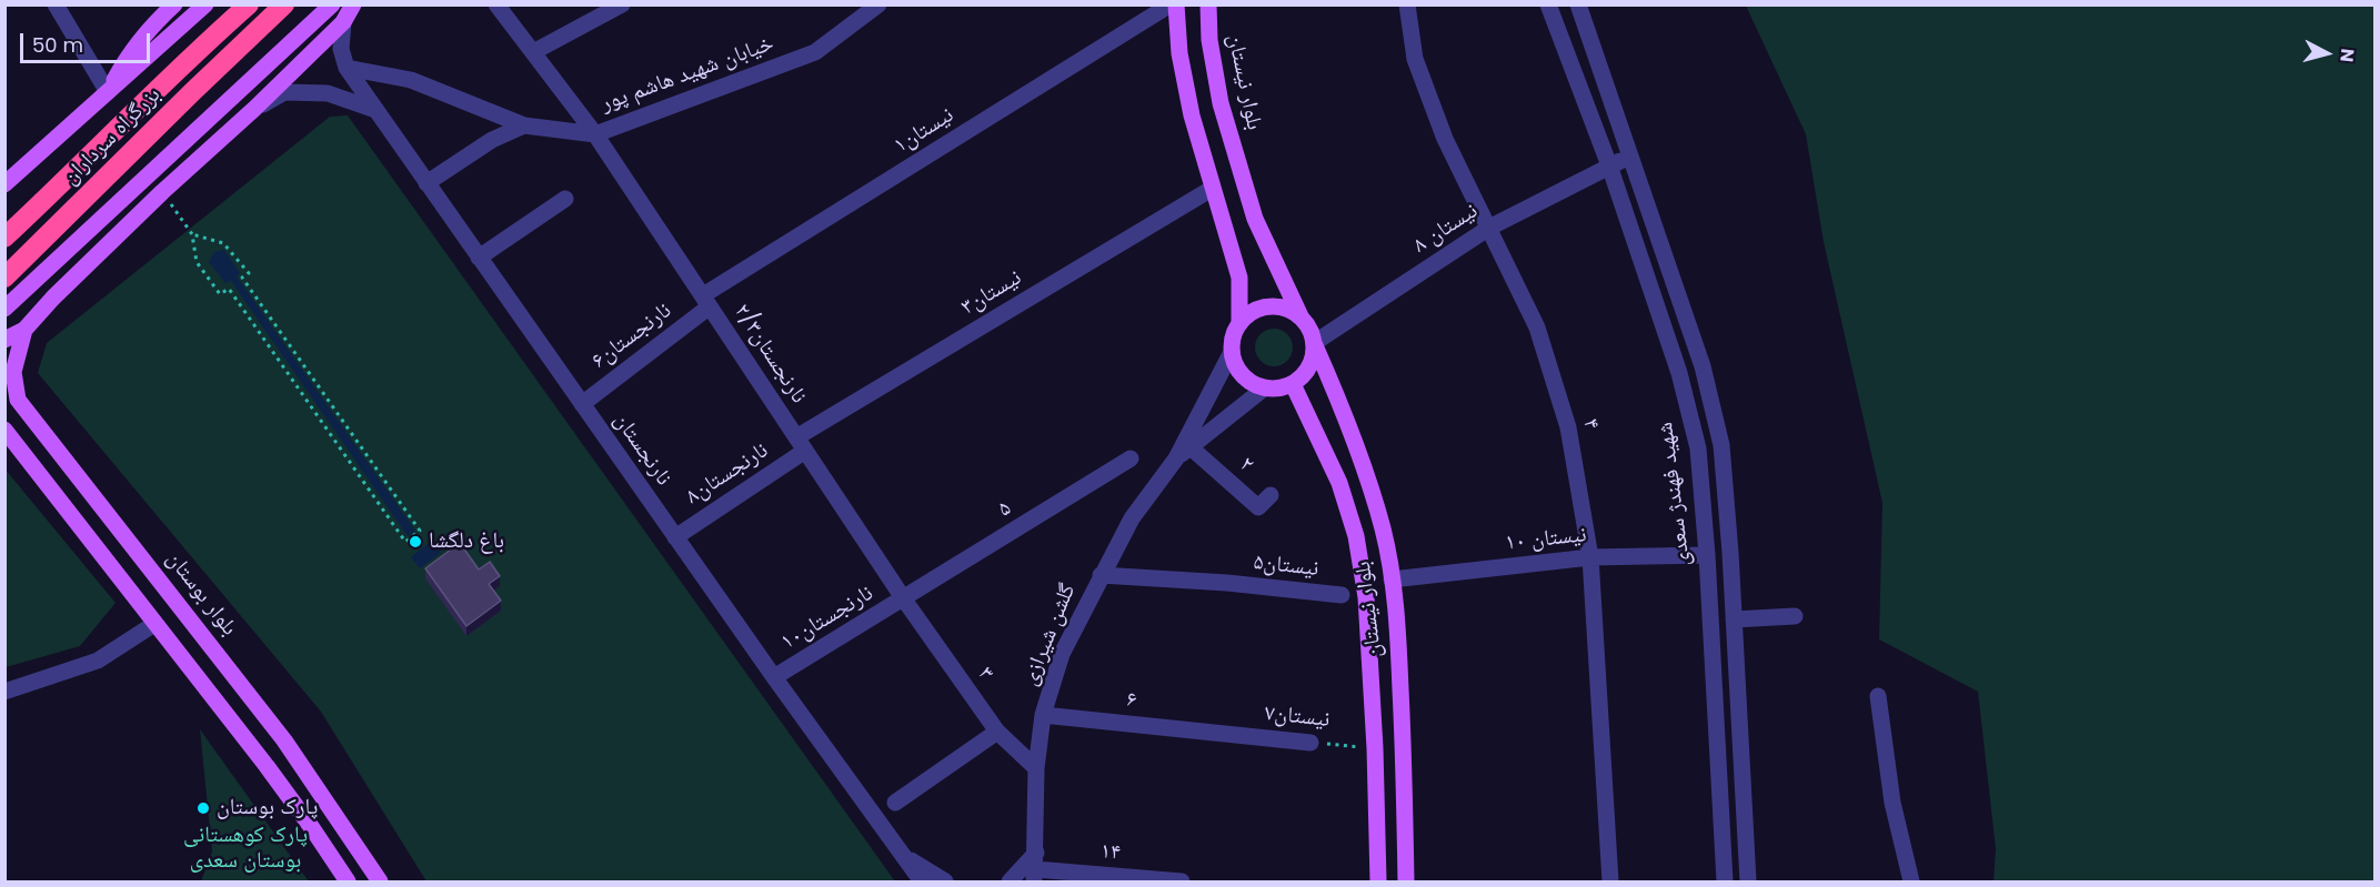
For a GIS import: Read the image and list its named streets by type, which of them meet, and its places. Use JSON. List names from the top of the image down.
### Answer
{
  "streets": {
    "highway": ["بزرگراه سرداران"],
    "main road": ["بلوار نیستان", "بلوار بوستان"],
    "street": [
      "خیابان شهید هاشم پور",
      "۱نیستان",
      "نیستان ۸",
      "۳نیستان",
      "۶نارنجستان",
      "۲/۳نارنجستان",
      "۴",
      "نارنجستان",
      "۲",
      "۸نارنجستان",
      "شهید فهندژ سعدی",
      "۵",
      "نیستان ۱۰",
      "۵نیستان",
      "۱۰نارنجستان",
      "گلشن شیرازی",
      "۳",
      "۶",
      "۷نیستان",
      "۱۴"
    ]
  },
  "crossings": [
    ["خیابان شهید هاشم پور", "۲/۳نارنجستان"],
    ["خیابان شهید هاشم پور", "نارنجستان"],
    ["بلوار نیستان", "نیستان ۸"],
    ["بلوار نیستان", "نیستان ۱۰"],
    ["بلوار نیستان", "گلشن شیرازی"],
    ["بلوار نیستان", "۷نیستان"],
    ["۱نیستان", "۶نارنجستان"],
    ["۱نیستان", "۲/۳نارنجستان"],
    ["نیستان ۸", "۴"],
    ["نیستان ۸", "شهید فهندژ سعدی"],
    ["نیستان ۸", "گلشن شیرازی"],
    ["۳نیستان", "۲/۳نارنجستان"],
    ["۳نیستان", "۸نارنجستان"],
    ["۶نارنجستان", "۲/۳نارنجستان"],
    ["۶نارنجستان", "نارنجستان"],
    ["۲/۳نارنجستان", "۸نارنجستان"],
    ["۲/۳نارنجستان", "۵"],
    ["۲/۳نارنجستان", "۱۰نارنجستان"],
    ["۲/۳نارنجستان", "۳"],
    ["۴", "نیستان ۱۰"],
    ["نارنجستان", "۸نارنجستان"],
    ["نارنجستان", "۱۰نارنجستان"],
    ["۲", "گلشن شیرازی"],
    ["شهید فهندژ سعدی", "نیستان ۱۰"],
    ["۵", "۱۰نارنجستان"],
    ["۵", "۳"],
    ["۵نیستان", "گلشن شیرازی"],
    ["۱۰نارنجستان", "۳"],
    ["گلشن شیرازی", "۳"],
    ["گلشن شیرازی", "۶"],
    ["گلشن شیرازی", "۱۴"],
    ["۶", "۷نیستان"]
  ],
  "parks": ["پارک کوهستانی بوستان سعدی"],
  "places": ["باغ دلگشا", "پارک بوستان"],
  "scale_bar": "50 m",
  "north": "right"
}
